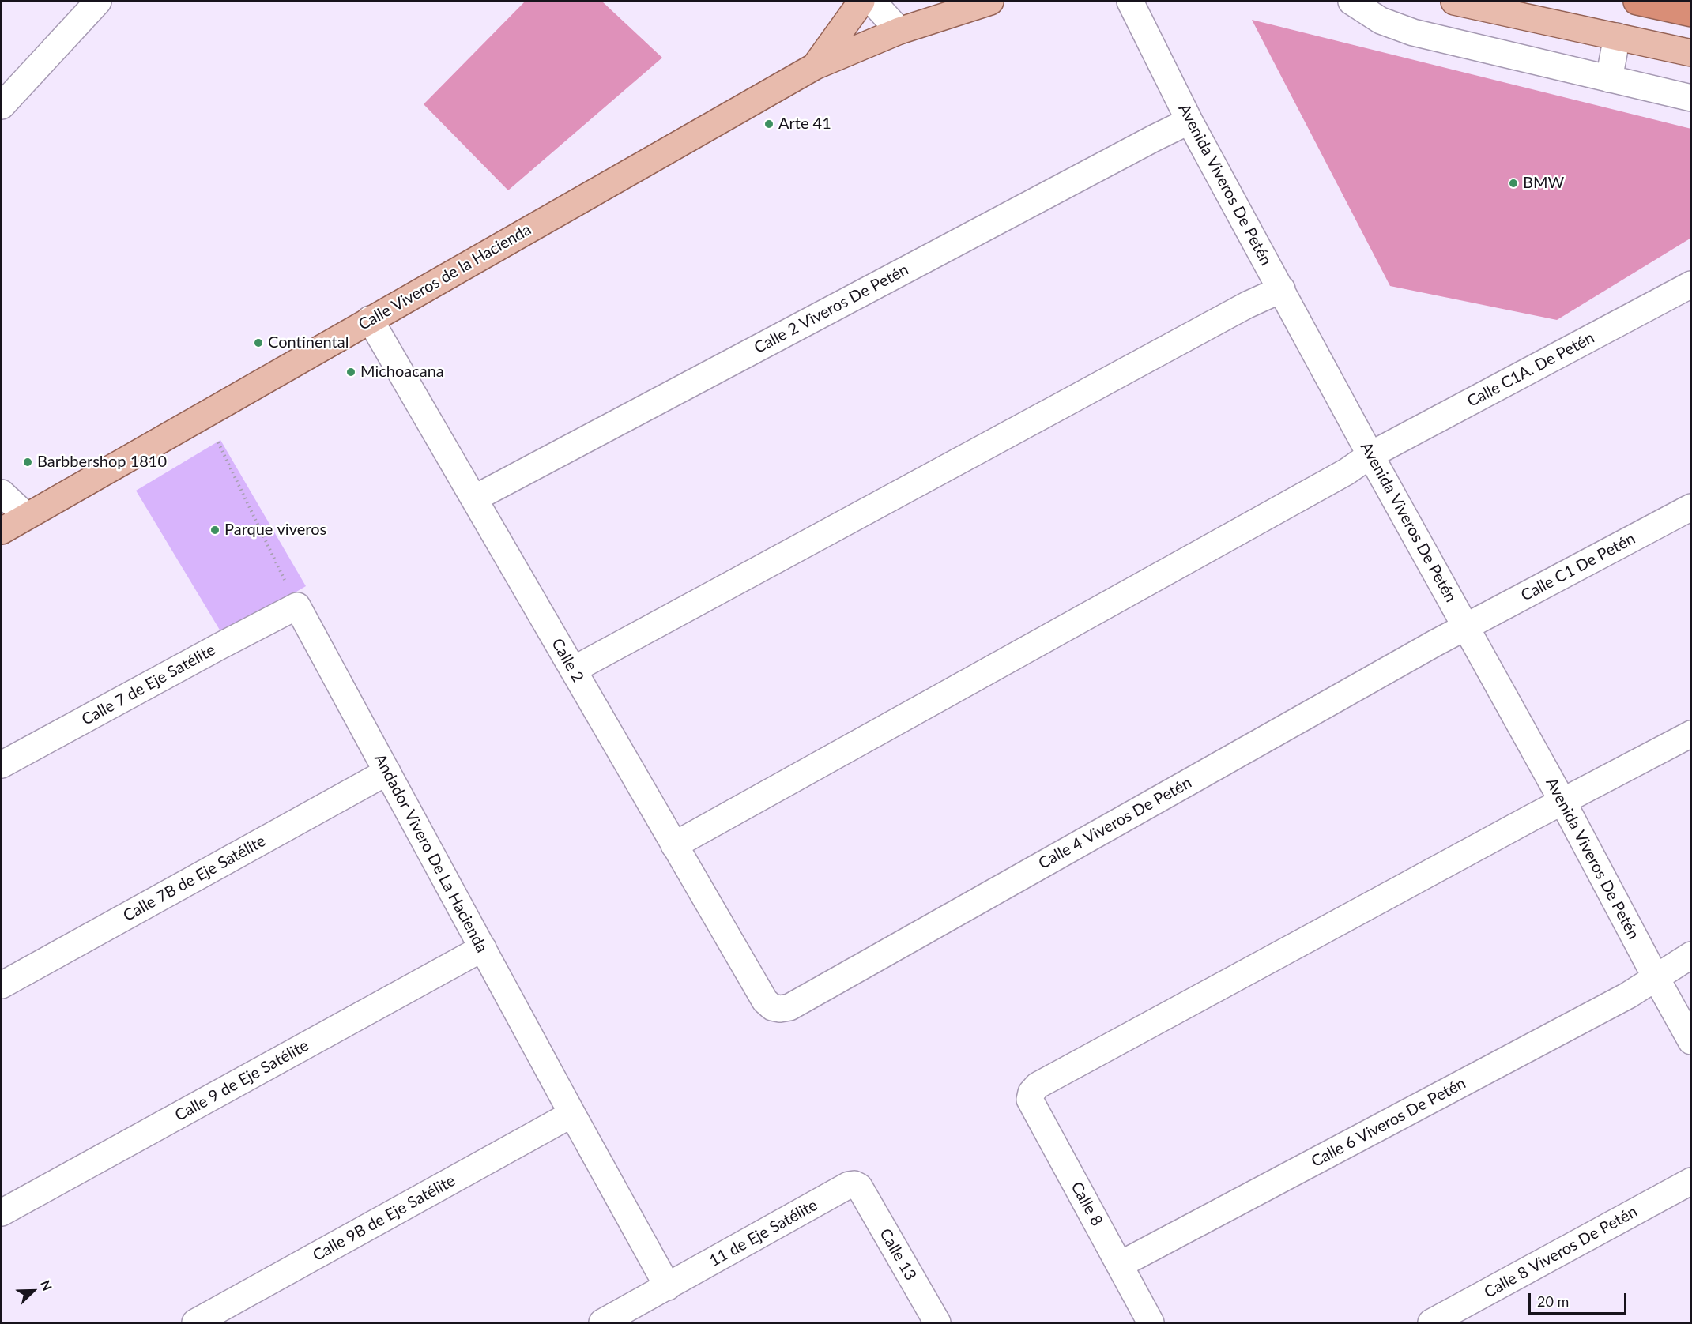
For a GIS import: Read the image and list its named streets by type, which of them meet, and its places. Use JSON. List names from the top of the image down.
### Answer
{
  "streets": {
    "main road": ["Calle Viveros de la Hacienda"],
    "street": [
      "Avenida Viveros De Petén",
      "Calle 2 Viveros De Petén",
      "Calle C1A. De Petén",
      "Calle C1 De Petén",
      "Calle 2",
      "Calle 7 de Eje Satélite",
      "Calle 4 Viveros De Petén",
      "Andador Vivero De La Hacienda",
      "Calle 7B de Eje Satélite",
      "Calle 9 de Eje Satélite",
      "Calle 6 Viveros De Petén",
      "Calle 8",
      "Calle 9B de Eje Satélite",
      "11 de Eje Satélite",
      "Calle 8 Viveros De Petén",
      "Calle 13"
    ]
  },
  "crossings": [
    ["Avenida Viveros De Petén", "Calle 2 Viveros De Petén"],
    ["Avenida Viveros De Petén", "Calle C1A. De Petén"],
    ["Avenida Viveros De Petén", "Calle C1 De Petén"],
    ["Avenida Viveros De Petén", "Calle 4 Viveros De Petén"],
    ["Avenida Viveros De Petén", "Calle 6 Viveros De Petén"],
    ["Avenida Viveros De Petén", "Calle 8"],
    ["Calle Viveros de la Hacienda", "Calle 2"],
    ["Calle 2 Viveros De Petén", "Calle 2"],
    ["Calle C1 De Petén", "Calle 4 Viveros De Petén"],
    ["Calle 2", "Calle 4 Viveros De Petén"],
    ["Calle 7 de Eje Satélite", "Andador Vivero De La Hacienda"],
    ["Andador Vivero De La Hacienda", "Calle 7B de Eje Satélite"],
    ["Andador Vivero De La Hacienda", "Calle 9 de Eje Satélite"],
    ["Andador Vivero De La Hacienda", "Calle 9B de Eje Satélite"],
    ["Andador Vivero De La Hacienda", "11 de Eje Satélite"],
    ["Calle 6 Viveros De Petén", "Calle 8"],
    ["11 de Eje Satélite", "Calle 13"]
  ],
  "places": [
    "Arte 41",
    "BMW",
    "Continental",
    "Michoacana",
    "Barbbershop 1810",
    "Parque viveros"
  ],
  "scale_bar": "20 m",
  "north": "top right"
}
